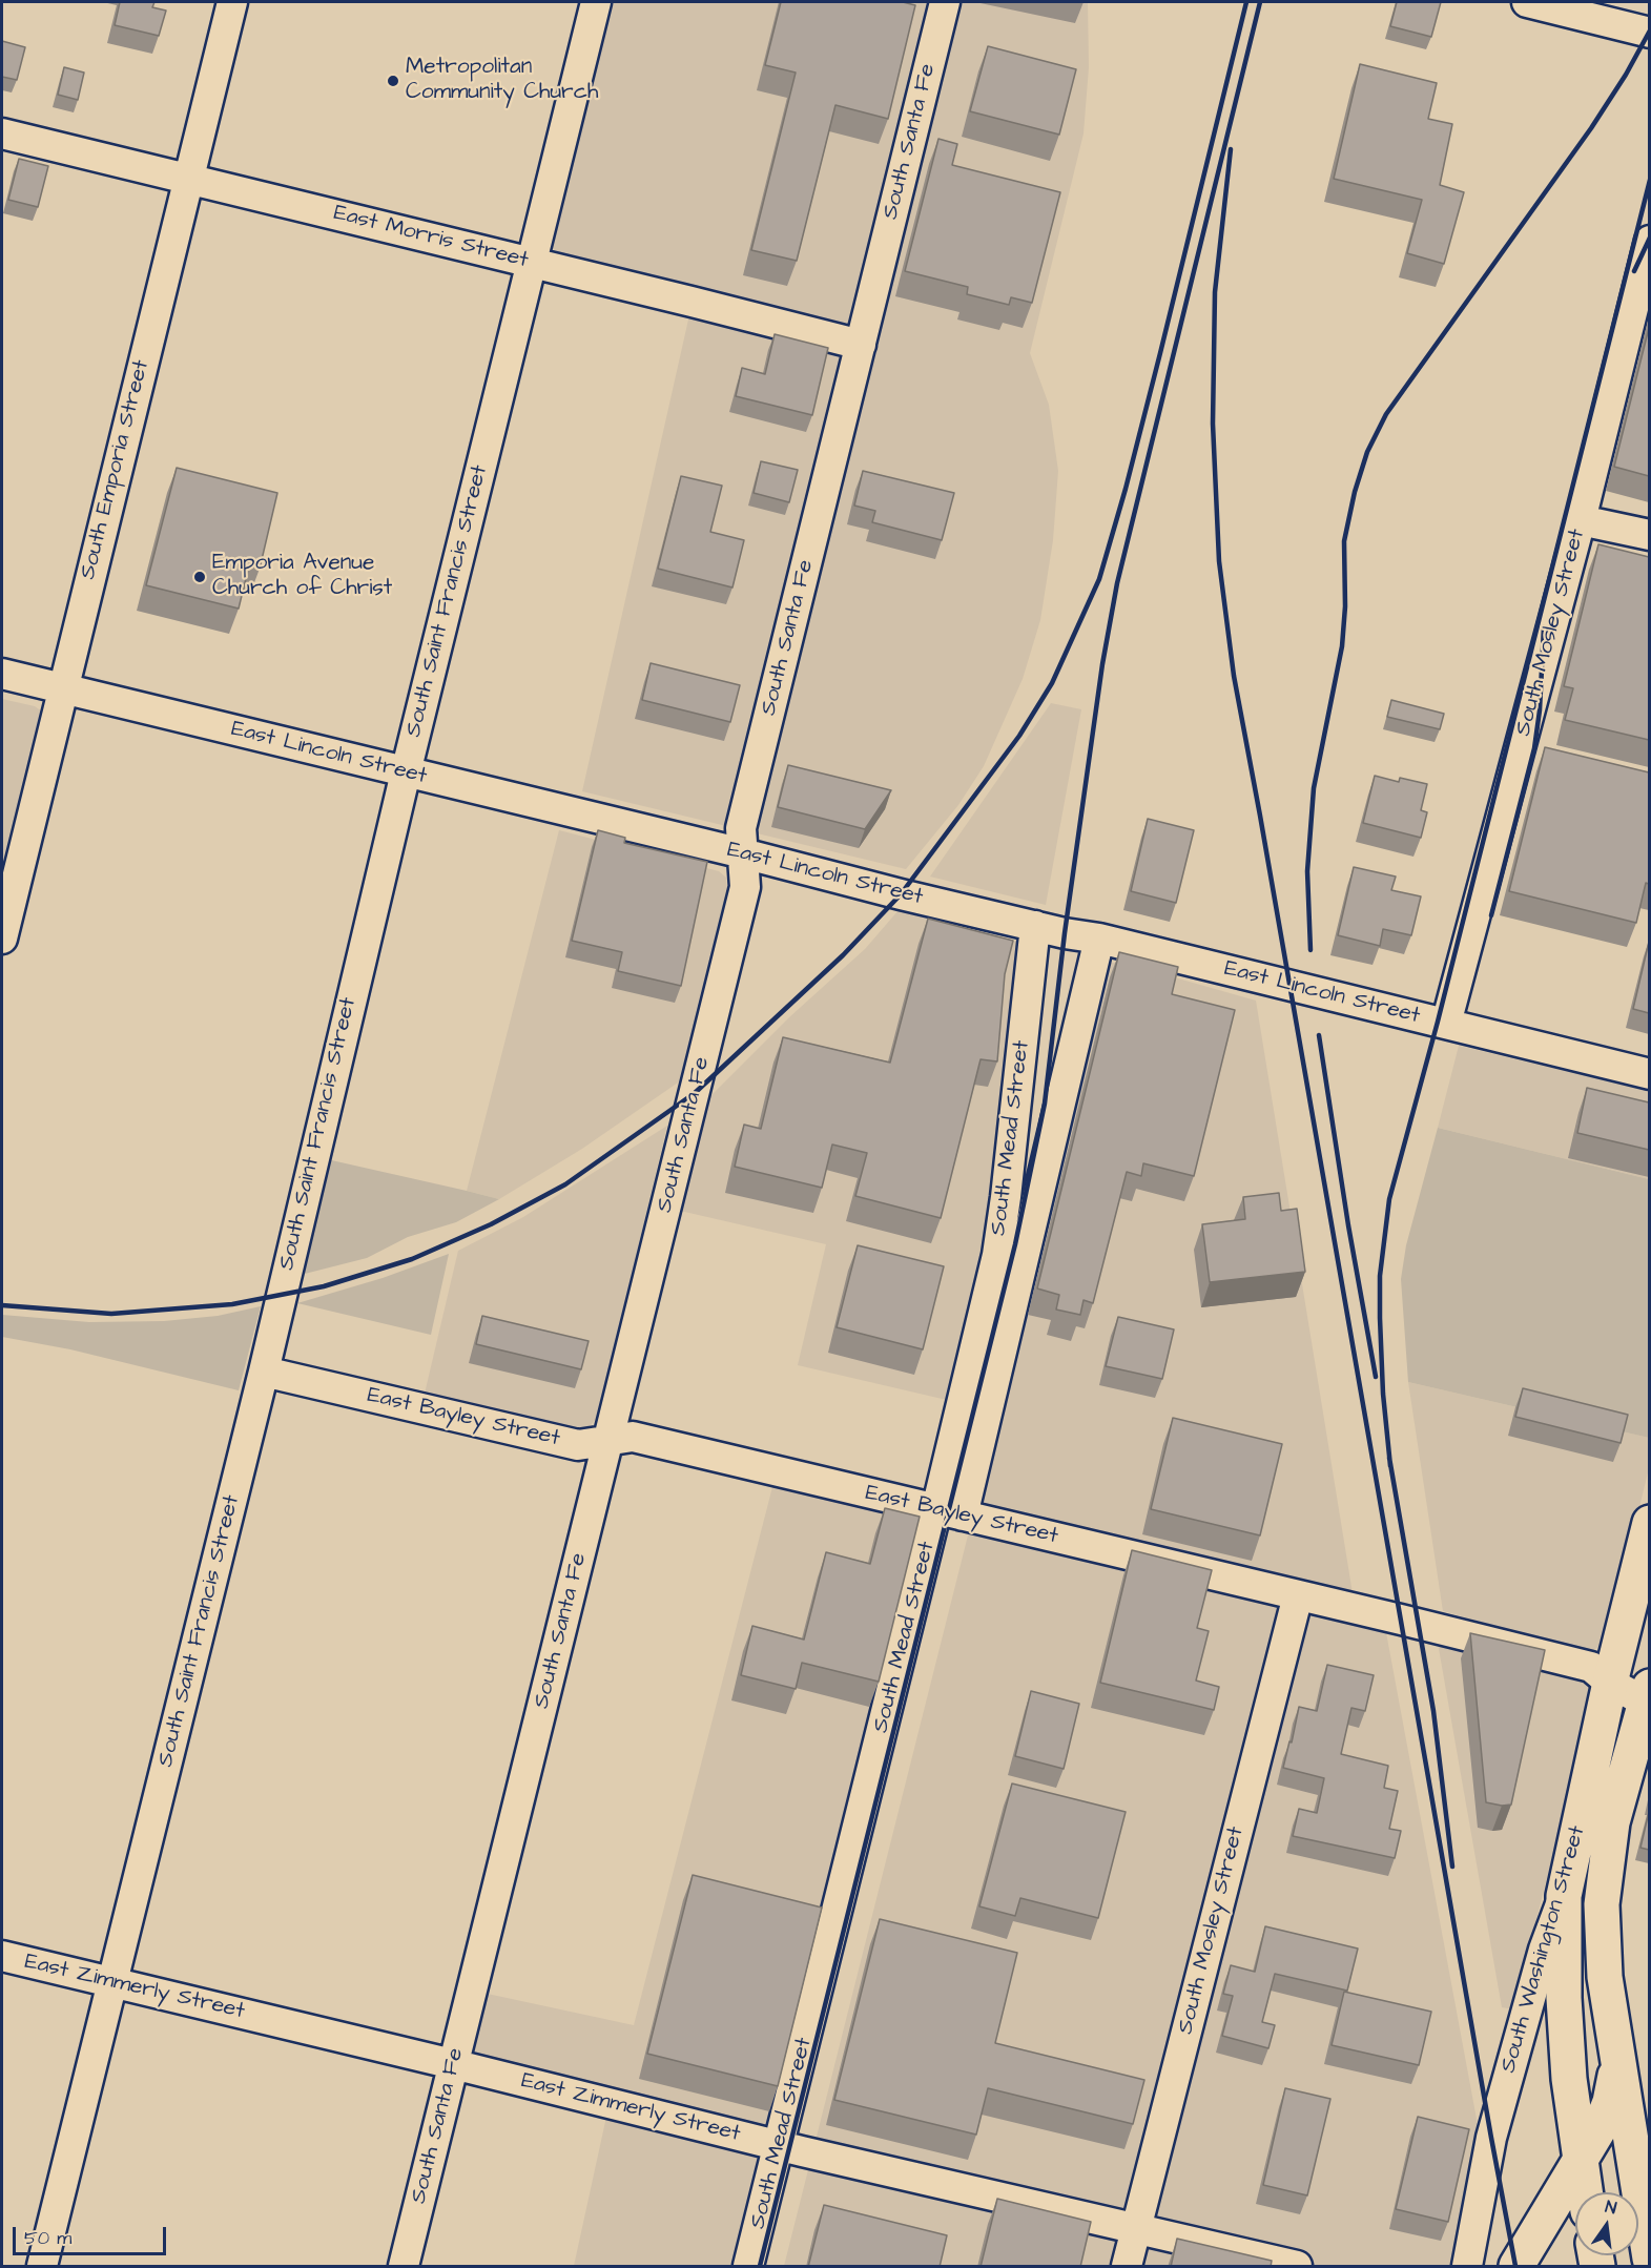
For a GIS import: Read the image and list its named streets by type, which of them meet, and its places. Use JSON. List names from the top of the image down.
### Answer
{
  "streets": {
    "main road": ["South Washington Street"],
    "street": [
      "South Santa Fe",
      "East Morris Street",
      "South Emporia Street",
      "South Saint Francis Street",
      "South Mosley Street",
      "East Lincoln Street",
      "South Mead Street",
      "East Bayley Street",
      "East Zimmerly Street"
    ]
  },
  "crossings": [
    ["South Santa Fe", "East Morris Street"],
    ["South Santa Fe", "East Lincoln Street"],
    ["South Santa Fe", "East Bayley Street"],
    ["South Santa Fe", "East Zimmerly Street"],
    ["East Morris Street", "South Emporia Street"],
    ["East Morris Street", "South Saint Francis Street"],
    ["South Emporia Street", "East Lincoln Street"],
    ["South Saint Francis Street", "East Lincoln Street"],
    ["South Saint Francis Street", "East Bayley Street"],
    ["South Saint Francis Street", "East Zimmerly Street"],
    ["South Mosley Street", "East Lincoln Street"],
    ["South Mosley Street", "East Bayley Street"],
    ["South Mosley Street", "East Zimmerly Street"],
    ["East Lincoln Street", "South Mead Street"],
    ["South Mead Street", "East Bayley Street"],
    ["South Mead Street", "East Zimmerly Street"],
    ["East Bayley Street", "South Washington Street"]
  ],
  "places": ["Metropolitan Community Church", "Emporia Avenue Church of Christ"],
  "scale_bar": "50 m",
  "north": "top"
}
